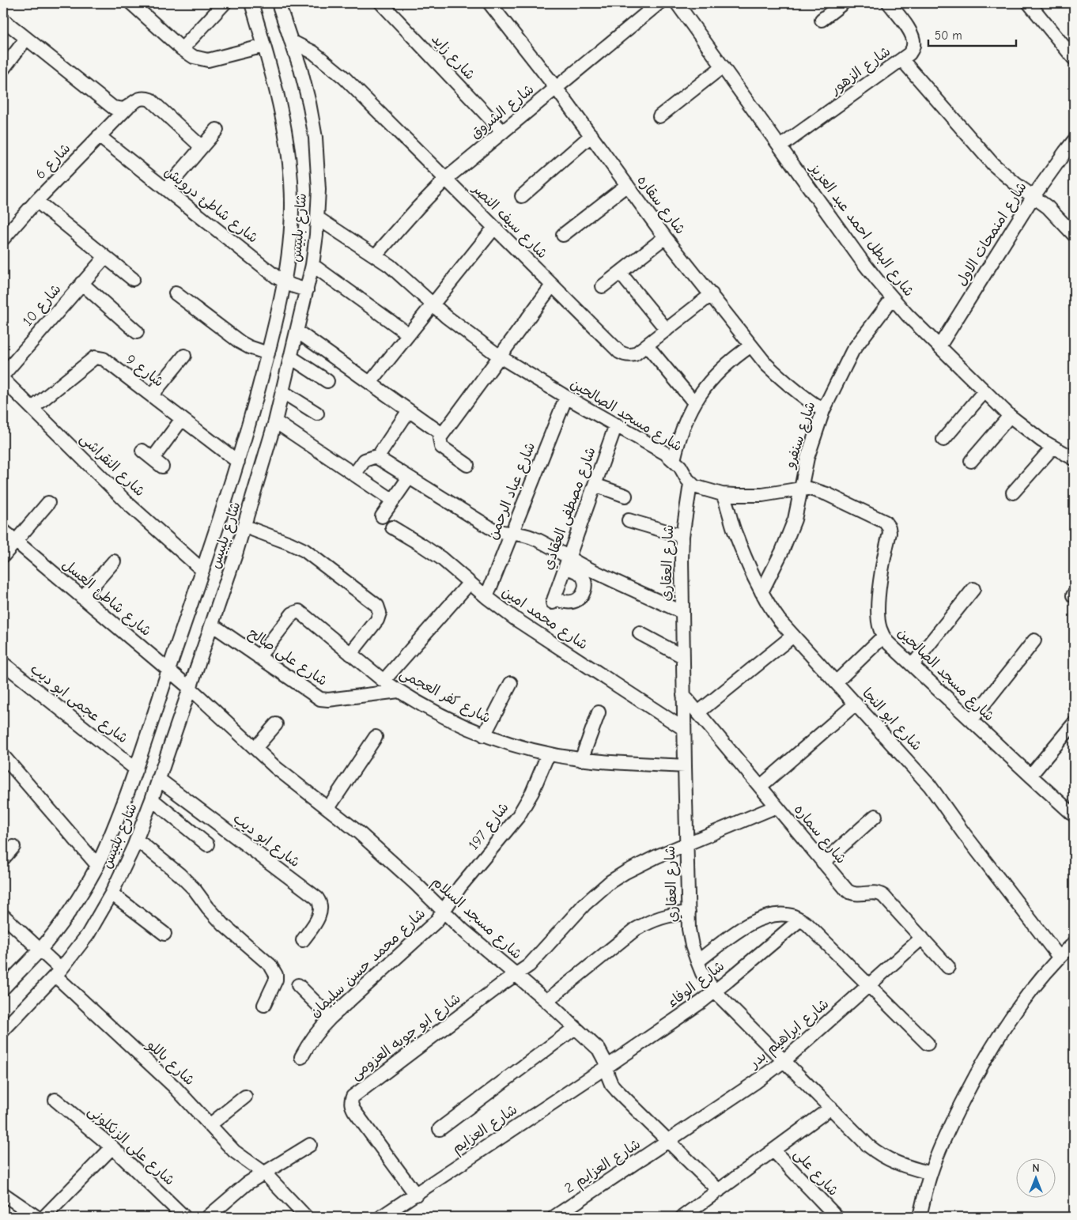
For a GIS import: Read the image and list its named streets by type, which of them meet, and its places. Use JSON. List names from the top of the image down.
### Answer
{
  "streets": {
    "street": [
      "شارع زايد",
      "شارع الزهور",
      "شارع الشروق",
      "شارع 6",
      "شارع شاطئ درويش",
      "شارع سقاره",
      "شارع سيف النصر",
      "شارع بلبيس",
      "شارع البطل احمد عبد العزيز",
      "شارع امنمحات الاول",
      "شارع 10",
      "شارع 9",
      "شارع مسجد الصالحين",
      "شارع سنفرو",
      "شارع النقراشى",
      "شارع عباد الرحمن",
      "شارع مصطفى العقادي",
      "شارع العقاري",
      "شارع شاطئ العسل",
      "شارع محمد امين",
      "شارع على صالح",
      "شارع كفر العجمى",
      "شارع عجمى ابو ديب",
      "شارع ابو النجا",
      "شارع 197",
      "شارع سماره",
      "شارع ابو ديب",
      "شارع مسجد السلام",
      "شارع محمد حسن سليمان",
      "شارع الوفاء",
      "شارع ابراهيم بدر",
      "شارع ابو جوبه العزومى",
      "شارع باللو",
      "شارع العزايم",
      "شارع على الزنكلونى",
      "شارع العزايم 2",
      "شارع على"
    ]
  },
  "crossings": [
    ["شارع زايد", "شارع الشروق"],
    ["شارع الزهور", "شارع البطل احمد عبد العزيز"],
    ["شارع الشروق", "شارع سقاره"],
    ["شارع الشروق", "شارع سيف النصر"],
    ["شارع الشروق", "شارع مسجد الصالحين"],
    ["شارع 6", "شارع شاطئ درويش"],
    ["شارع شاطئ درويش", "شارع بلبيس"],
    ["شارع سقاره", "شارع سيف النصر"],
    ["شارع سقاره", "شارع سنفرو"],
    ["شارع سيف النصر", "شارع بلبيس"],
    ["شارع بلبيس", "شارع 9"],
    ["شارع بلبيس", "شارع مسجد الصالحين"],
    ["شارع بلبيس", "شارع النقراشى"],
    ["شارع بلبيس", "شارع شاطئ العسل"],
    ["شارع بلبيس", "شارع على صالح"],
    ["شارع بلبيس", "شارع عجمى ابو ديب"],
    ["شارع بلبيس", "شارع ابو ديب"],
    ["شارع بلبيس", "شارع مسجد السلام"],
    ["شارع بلبيس", "شارع باللو"],
    ["شارع البطل احمد عبد العزيز", "شارع امنمحات الاول"],
    ["شارع البطل احمد عبد العزيز", "شارع سنفرو"],
    ["شارع 9", "شارع النقراشى"],
    ["شارع مسجد الصالحين", "شارع سنفرو"],
    ["شارع مسجد الصالحين", "شارع عباد الرحمن"],
    ["شارع مسجد الصالحين", "شارع مصطفى العقادي"],
    ["شارع مسجد الصالحين", "شارع العقاري"],
    ["شارع مسجد الصالحين", "شارع ابو النجا"],
    ["شارع سنفرو", "شارع ابو النجا"],
    ["شارع عباد الرحمن", "شارع محمد امين"],
    ["شارع العقاري", "شارع محمد امين"],
    ["شارع العقاري", "شارع كفر العجمى"],
    ["شارع العقاري", "شارع سماره"],
    ["شارع العقاري", "شارع الوفاء"],
    ["شارع العقاري", "شارع ابراهيم بدر"],
    ["شارع العقاري", "شارع ابو جوبه العزومى"],
    ["شارع شاطئ العسل", "شارع مسجد السلام"],
    ["شارع على صالح", "شارع كفر العجمى"],
    ["شارع كفر العجمى", "شارع 197"],
    ["شارع 197", "شارع مسجد السلام"],
    ["شارع 197", "شارع محمد حسن سليمان"],
    ["شارع سماره", "شارع ابراهيم بدر"],
    ["شارع سماره", "شارع ابو جوبه العزومى"],
    ["شارع مسجد السلام", "شارع محمد حسن سليمان"],
    ["شارع مسجد السلام", "شارع الوفاء"],
    ["شارع مسجد السلام", "شارع ابراهيم بدر"],
    ["شارع مسجد السلام", "شارع ابو جوبه العزومى"],
    ["شارع مسجد السلام", "شارع العزايم"],
    ["شارع مسجد السلام", "شارع العزايم 2"],
    ["شارع الوفاء", "شارع العزايم"],
    ["شارع ابراهيم بدر", "شارع العزايم 2"],
    ["شارع ابو جوبه العزومى", "شارع العزايم"]
  ],
  "scale_bar": "50 m",
  "north": "top"
}
